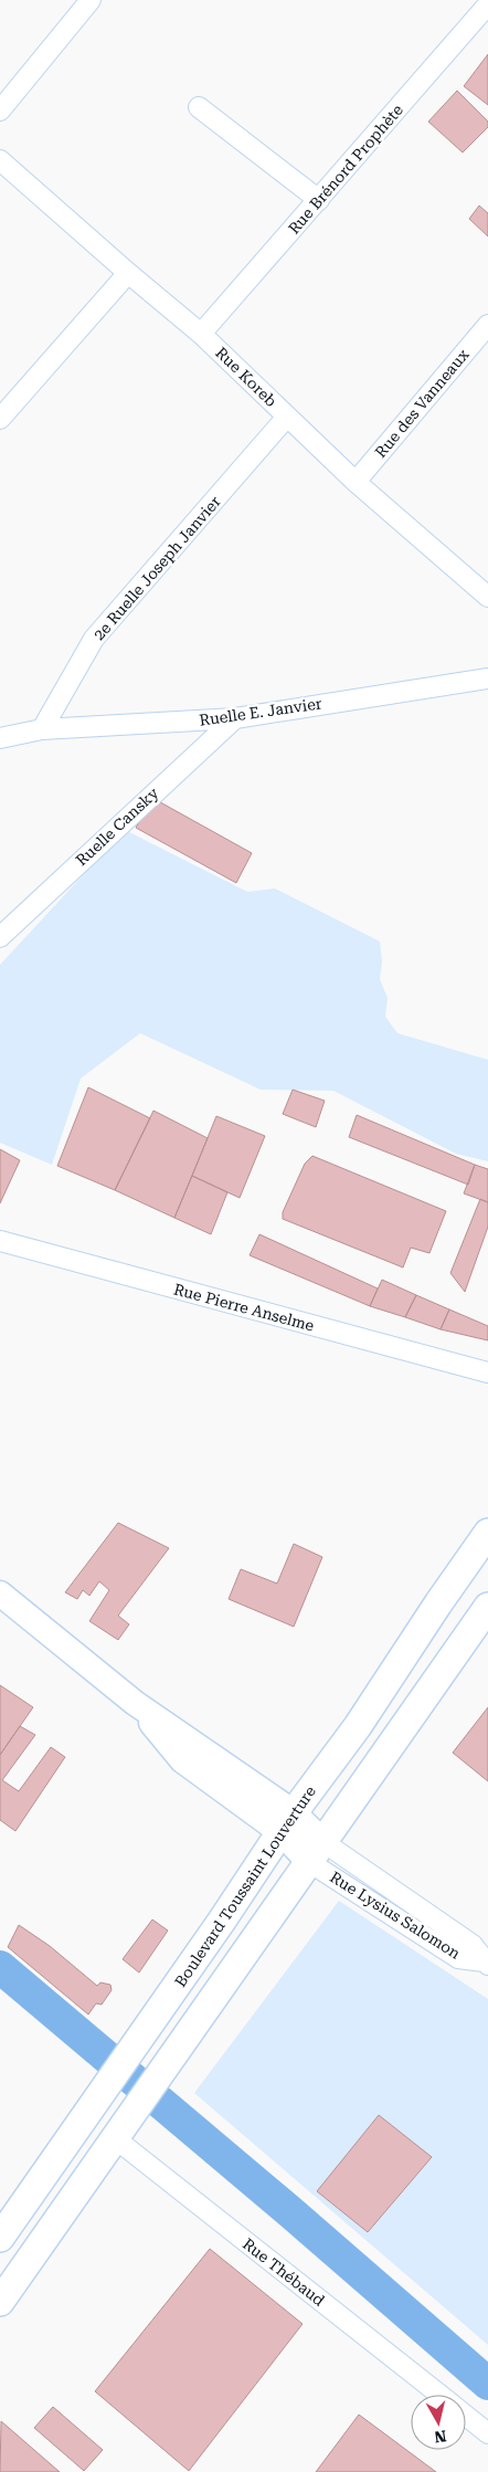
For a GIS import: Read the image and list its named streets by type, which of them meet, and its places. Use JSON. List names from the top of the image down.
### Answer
{
  "streets": {
    "main road": ["Boulevard Toussaint Louverture"],
    "street": [
      "Rue Brénord Prophète",
      "Rue Koreb",
      "Rue des Vanneaux",
      "2e Ruelle Joseph Janvier",
      "Ruelle E. Janvier",
      "Ruelle Cansky",
      "Rue Pierre Anselme",
      "Rue Lysius Salomon",
      "Rue Thébaud"
    ]
  },
  "crossings": [
    ["Rue Brénord Prophète", "Rue Koreb"],
    ["Rue Koreb", "Rue des Vanneaux"],
    ["Rue Koreb", "2e Ruelle Joseph Janvier"],
    ["2e Ruelle Joseph Janvier", "Ruelle E. Janvier"],
    ["Ruelle E. Janvier", "Ruelle Cansky"]
  ],
  "north": "bottom"
}
